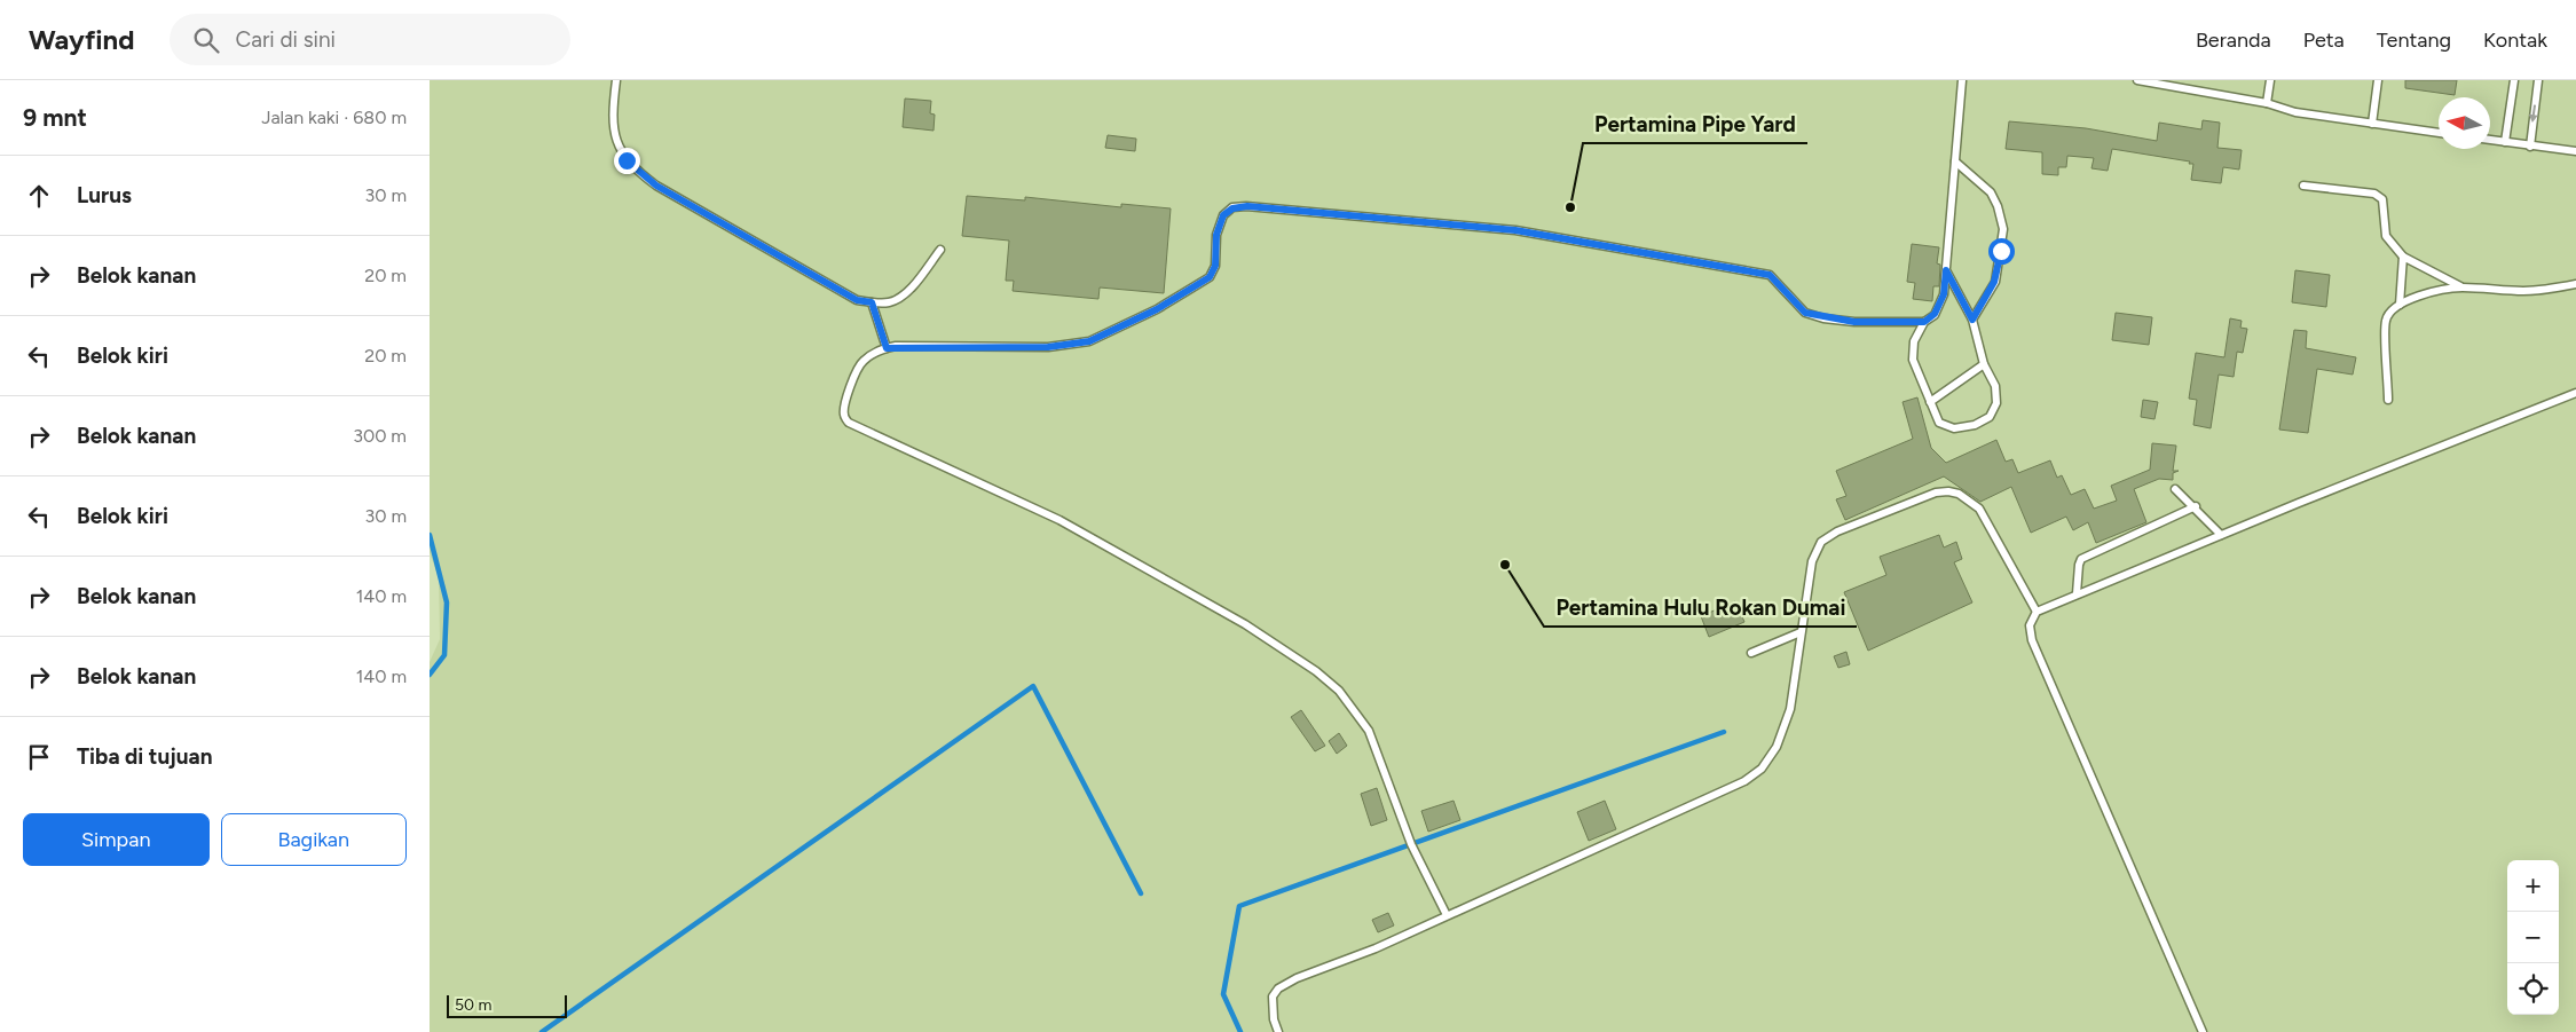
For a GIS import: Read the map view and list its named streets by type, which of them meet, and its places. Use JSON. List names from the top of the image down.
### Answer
{
  "places": ["Pertamina Pipe Yard", "Pertamina Hulu Rokan Dumai"],
  "scale_bar": "50 m",
  "north": "left",
  "page": {
    "header": "Wayfind",
    "search": "Cari di sini",
    "nav": [
      "Beranda",
      "Peta",
      "Tentang",
      "Kontak"
    ],
    "heading": ["9 mnt", "Jalan kaki · 680 m"],
    "list": [
      ["Lurus", "30 m"],
      ["Belok kanan", "20 m"],
      ["Belok kiri", "20 m"],
      ["Belok kanan", "300 m"],
      ["Belok kiri", "30 m"],
      ["Belok kanan", "140 m"],
      ["Belok kanan", "140 m"],
      "Tiba di tujuan"
    ],
    "buttons": ["Simpan", "Bagikan"],
    "map_buttons": ["+", "−"],
    "scale": "50 m"
  }
}
